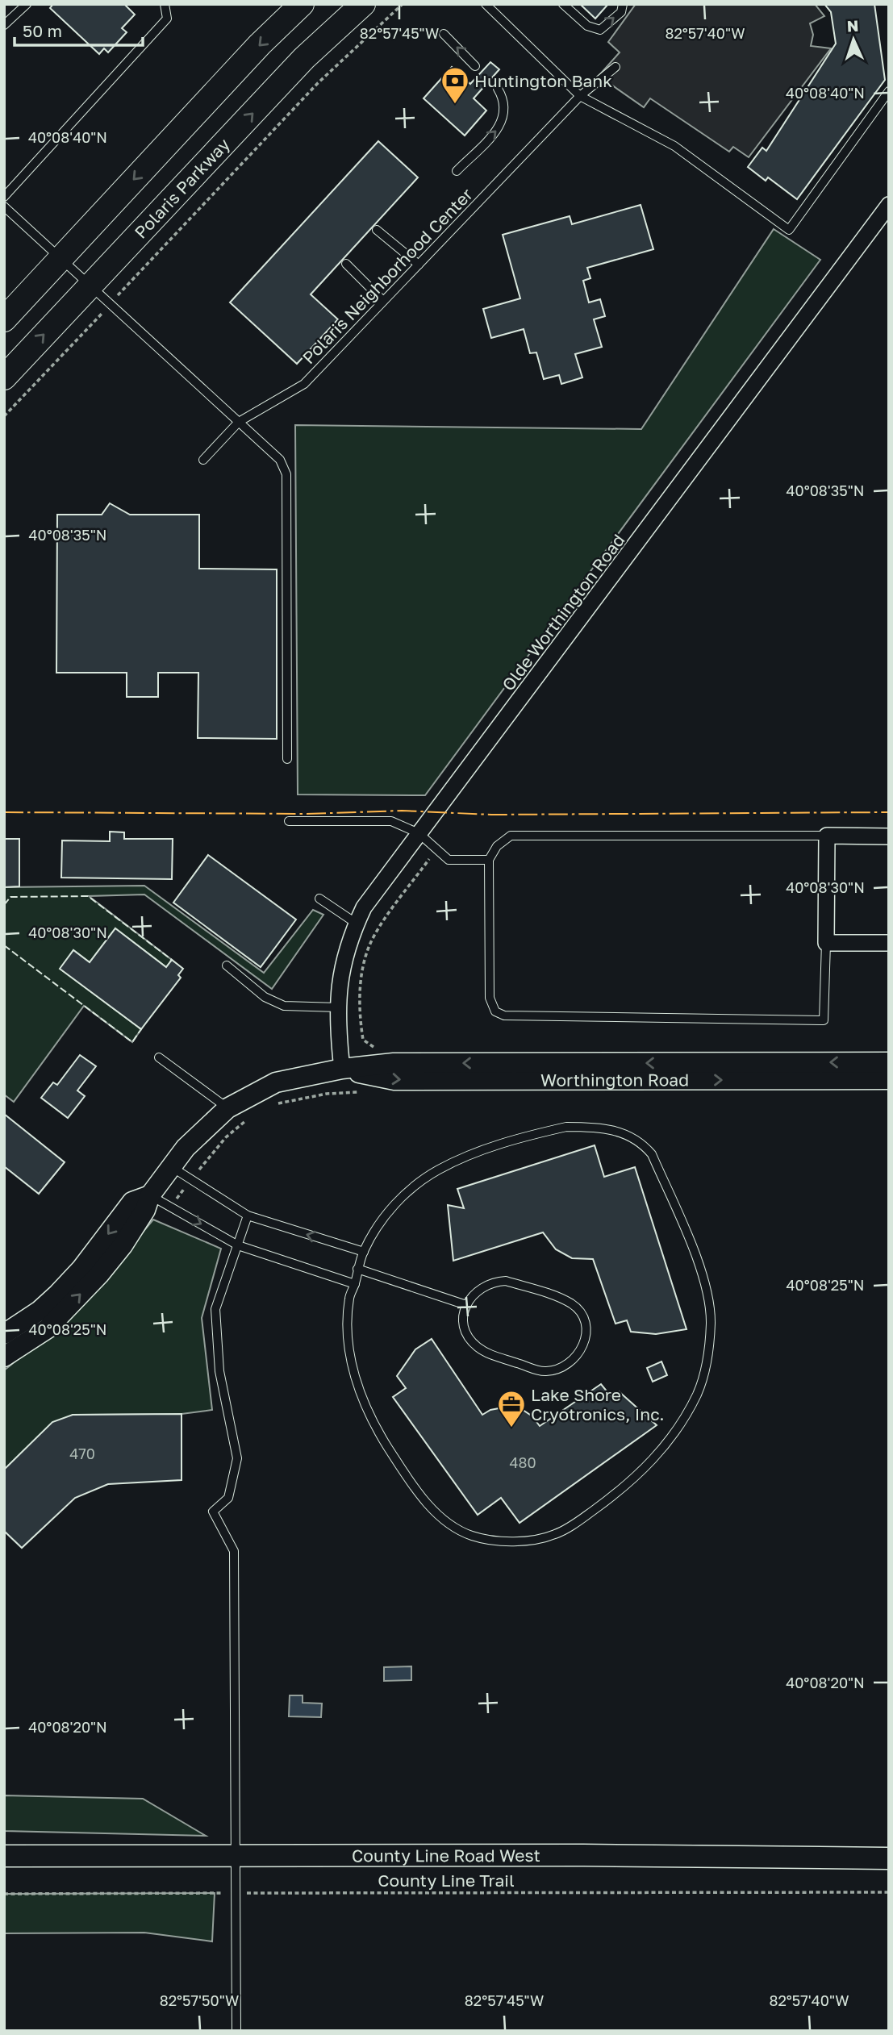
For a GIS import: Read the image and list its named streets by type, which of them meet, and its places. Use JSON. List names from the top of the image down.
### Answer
{
  "streets": {
    "main road": ["Polaris Parkway", "County Line Road West"],
    "street": ["Olde Worthington Road", "Worthington Road"],
    "lane": ["Polaris Neighborhood Center"],
    "path": ["County Line Trail"]
  },
  "crossings": [
    ["Olde Worthington Road", "Worthington Road"]
  ],
  "places": {
    "bank": ["Huntington Bank"],
    "office": ["Lake Shore Cryotronics, Inc."]
  },
  "house_numbers": ["470", "480"],
  "scale_bar": "50 m",
  "north": "top",
  "coordinates": [
    "82°57'45\"W",
    "82°57'40\"W",
    "40°08'40\"N",
    "40°08'35\"N",
    "40°08'30\"N",
    "40°08'25\"N",
    "40°08'20\"N",
    "82°57'50\"W"
  ]
}
